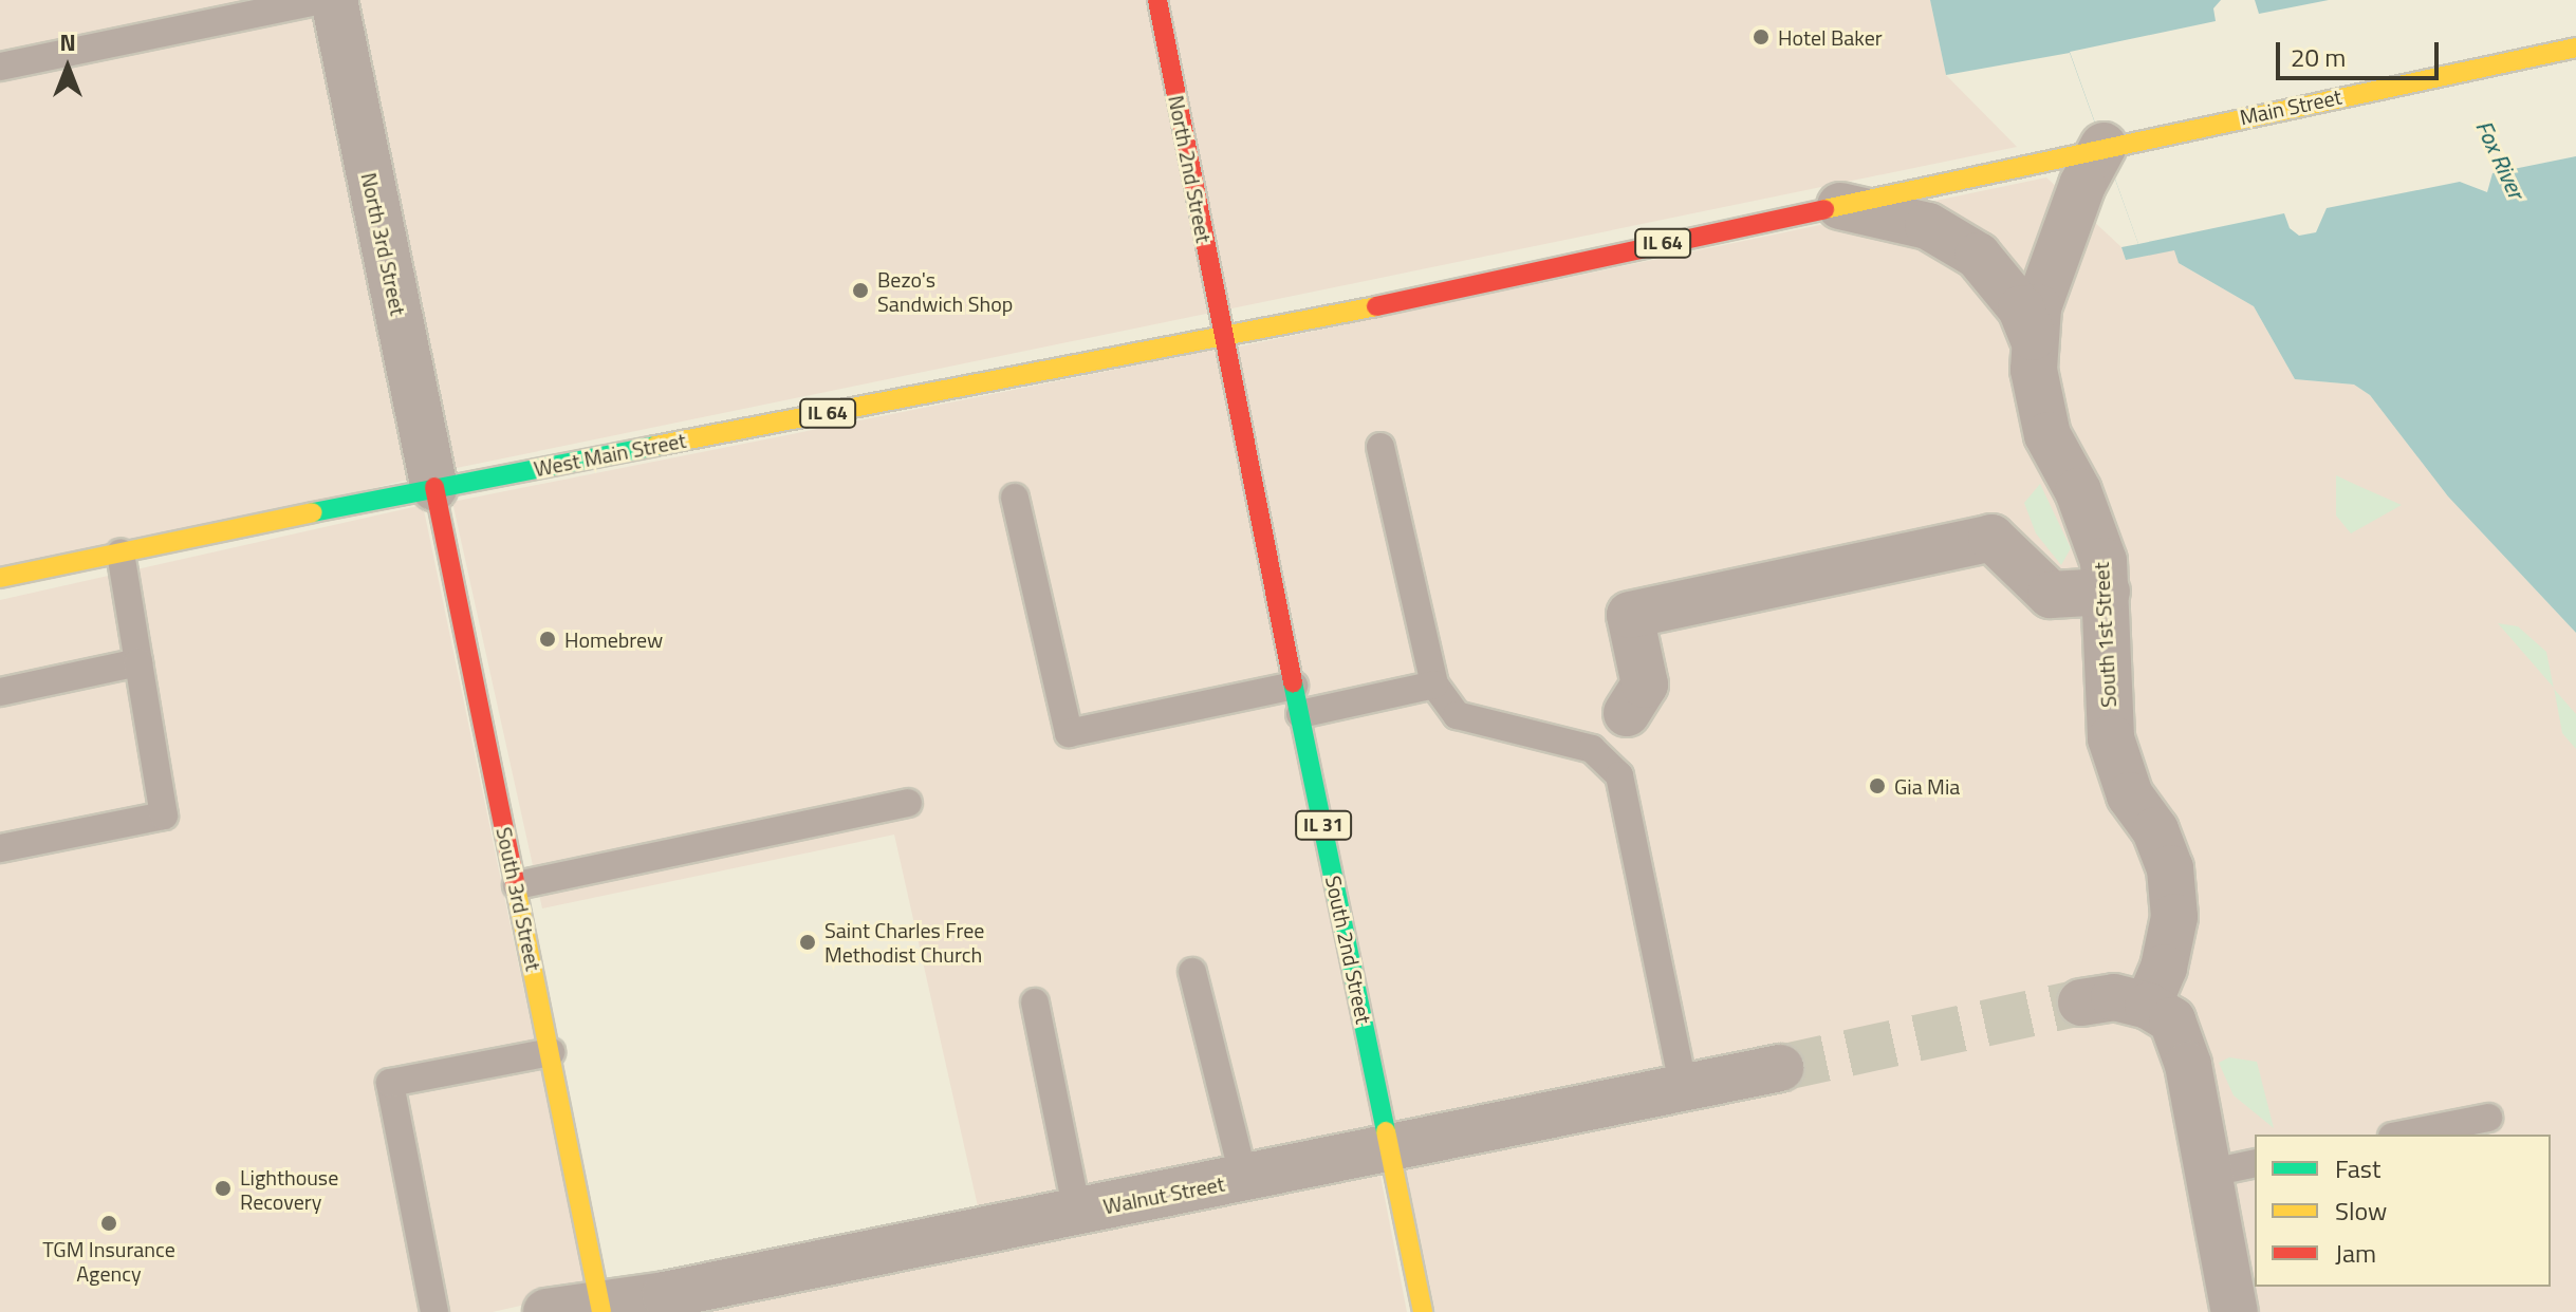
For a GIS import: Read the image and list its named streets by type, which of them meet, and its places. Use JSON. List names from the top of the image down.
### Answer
{
  "streets": {
    "main road": [
      "Main Street",
      "North 2nd Street",
      "IL 64",
      "West Main Street",
      "IL 31",
      "South 3rd Street",
      "South 2nd Street"
    ],
    "street": ["North 3rd Street", "South 1st Street", "Walnut Street"]
  },
  "crossings": [
    ["Main Street", "IL 64"],
    ["Main Street", "South 1st Street"],
    ["North 2nd Street", "IL 64"],
    ["North 2nd Street", "West Main Street"],
    ["North 2nd Street", "South 2nd Street"],
    ["IL 64", "West Main Street"],
    ["IL 64", "South 1st Street"],
    ["IL 64", "South 2nd Street"],
    ["North 3rd Street", "West Main Street"],
    ["North 3rd Street", "South 3rd Street"],
    ["West Main Street", "South 3rd Street"],
    ["West Main Street", "South 2nd Street"],
    ["South 3rd Street", "Walnut Street"],
    ["South 2nd Street", "Walnut Street"]
  ],
  "water": ["Fox River"],
  "places": [
    "Hotel Baker",
    "Bezo's Sandwich Shop",
    "Homebrew",
    "Gia Mia",
    "Saint Charles Free Methodist Church",
    "Lighthouse Recovery",
    "TGM Insurance Agency"
  ],
  "legend": ["Fast", "Slow", "Jam"],
  "scale_bar": "20 m",
  "north": "top"
}
